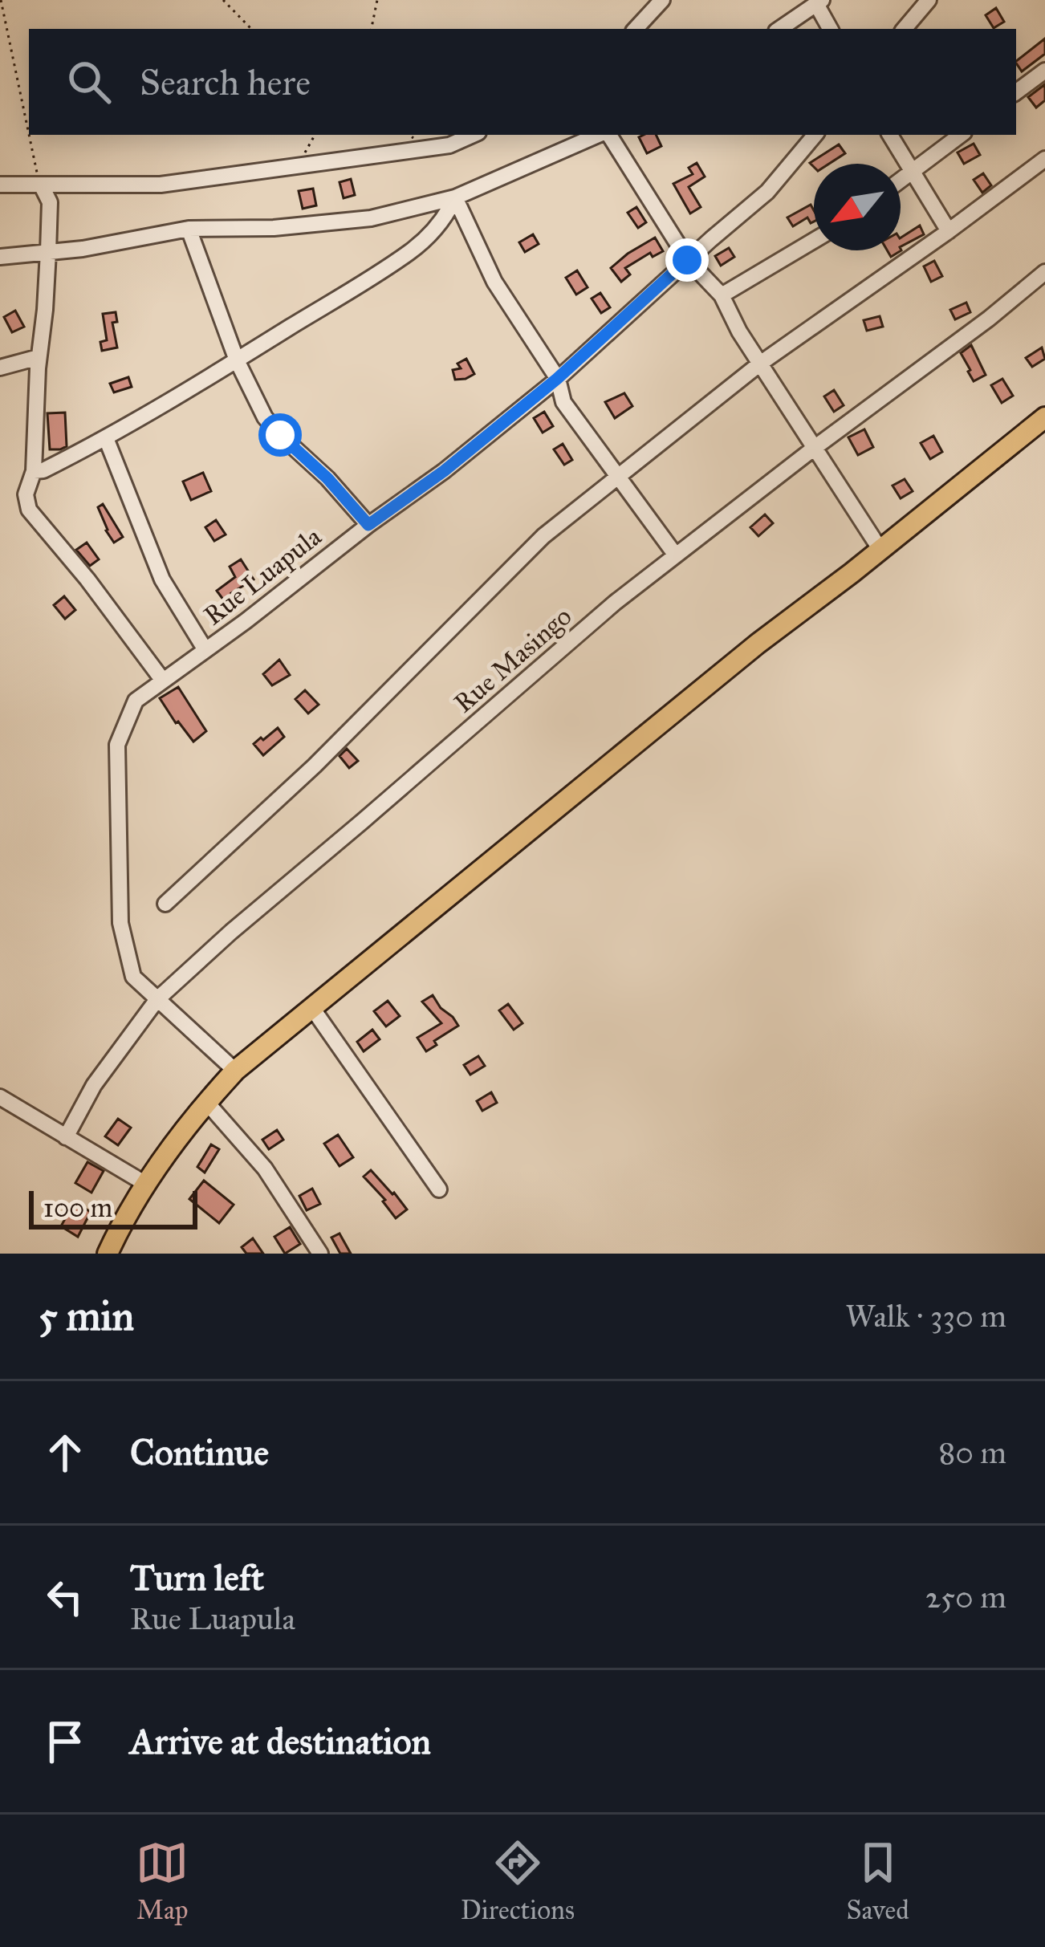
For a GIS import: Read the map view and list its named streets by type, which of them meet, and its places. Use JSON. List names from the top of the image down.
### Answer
{
  "streets": {
    "street": ["Rue Luapula", "Rue Masingo"]
  },
  "crossings": [
    ["Rue Luapula", "Rue Masingo"]
  ],
  "scale_bar": "100 m",
  "north": "bottom left",
  "page": {
    "search": "Search here",
    "scale": "100 m",
    "heading": ["5 min", "Walk · 330 m"],
    "list": [
      ["Continue", "80 m"],
      ["Turn left", "Rue Luapula", "250 m"],
      "Arrive at destination"
    ],
    "nav": ["Map", "Directions", "Saved"]
  }
}
